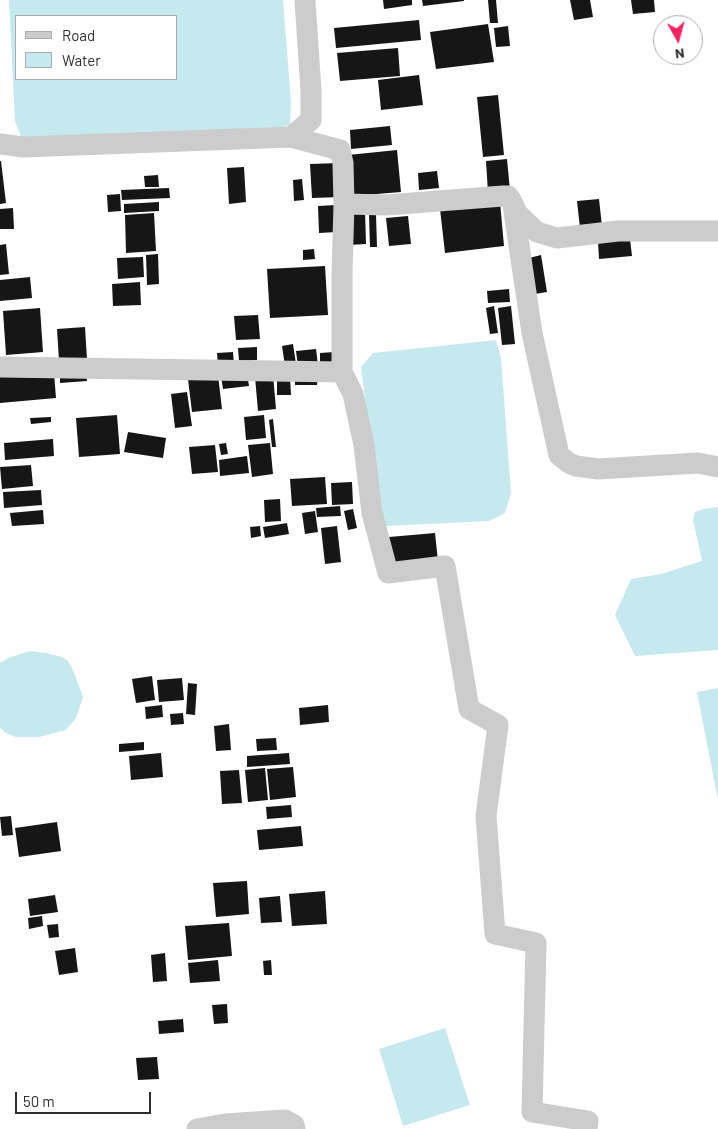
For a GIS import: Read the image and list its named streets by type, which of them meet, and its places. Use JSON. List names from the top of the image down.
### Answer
{
  "legend": ["Road", "Water"],
  "scale_bar": "50 m",
  "north": "bottom"
}
